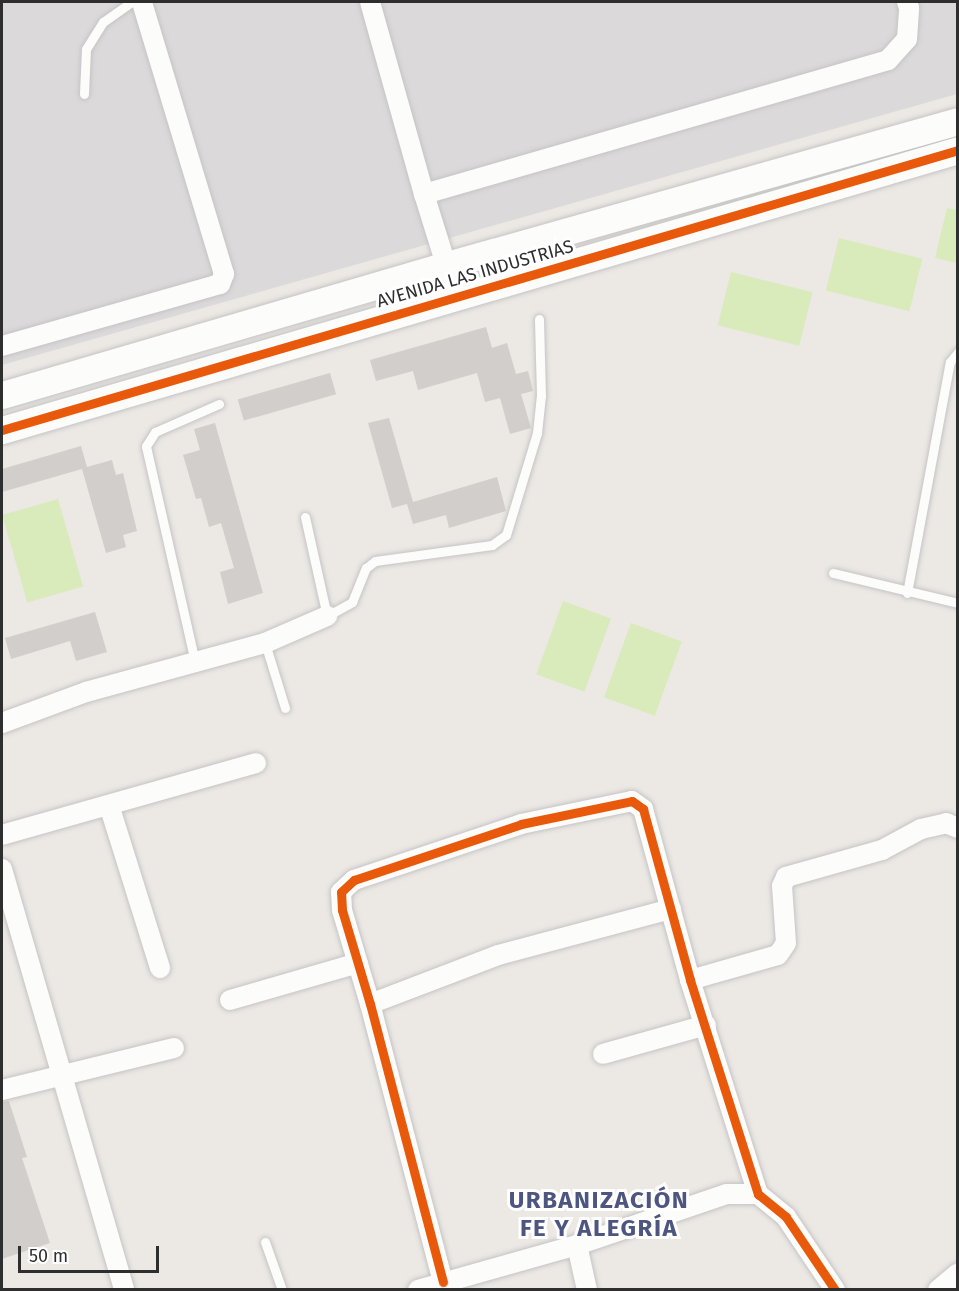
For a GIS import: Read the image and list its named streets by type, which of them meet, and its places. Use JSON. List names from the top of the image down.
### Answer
{
  "streets": {
    "street": ["AVENIDA LAS INDUSTRIAS"]
  },
  "districts": ["URBANIZACIÓN FE Y ALEGRÍA"],
  "scale_bar": "50 m"
}
